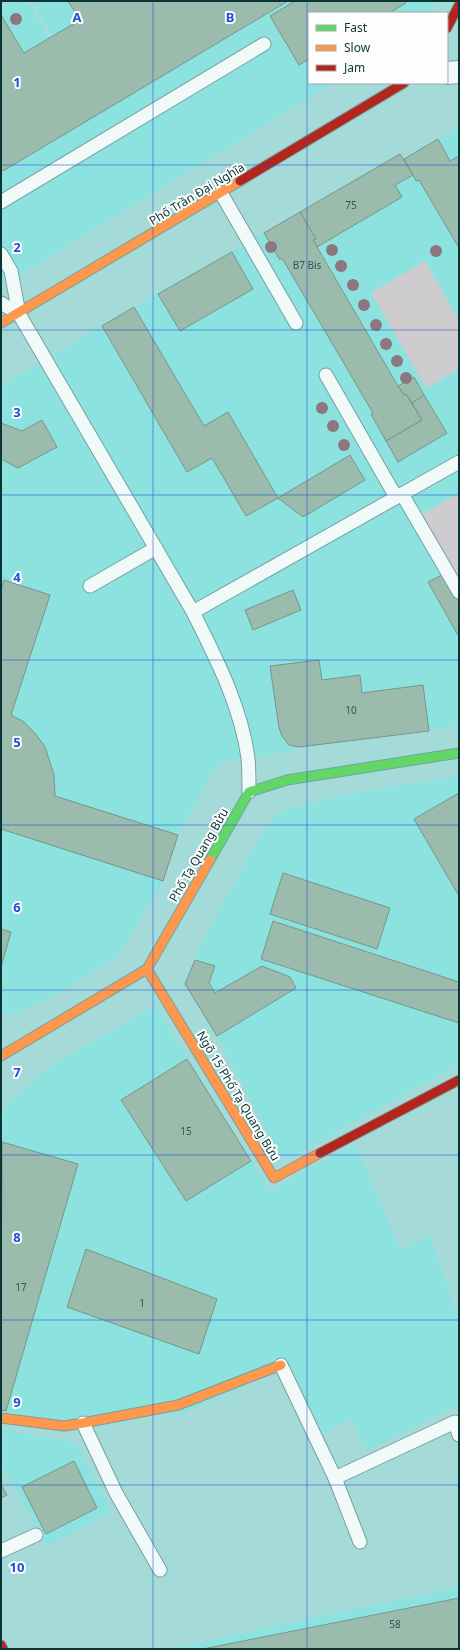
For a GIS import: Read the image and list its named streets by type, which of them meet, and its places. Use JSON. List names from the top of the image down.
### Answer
{
  "streets": {
    "street": ["Phố Trần Đại Nghĩa", "Phố Tạ Quang Bửu", "Ngõ 15 Phố Tạ Quang Bửu"]
  },
  "crossings": [
    ["Phố Tạ Quang Bửu", "Ngõ 15 Phố Tạ Quang Bửu"]
  ],
  "house_numbers": [
    "75",
    "B7 Bis",
    "10",
    "15",
    "17",
    "1",
    "58"
  ],
  "legend": ["Fast", "Slow", "Jam"],
  "grid": {
    "columns": ["A", "B"],
    "rows": [
      "1",
      "2",
      "3",
      "4",
      "5",
      "6",
      "7",
      "8",
      "9",
      "10"
    ]
  }
}
